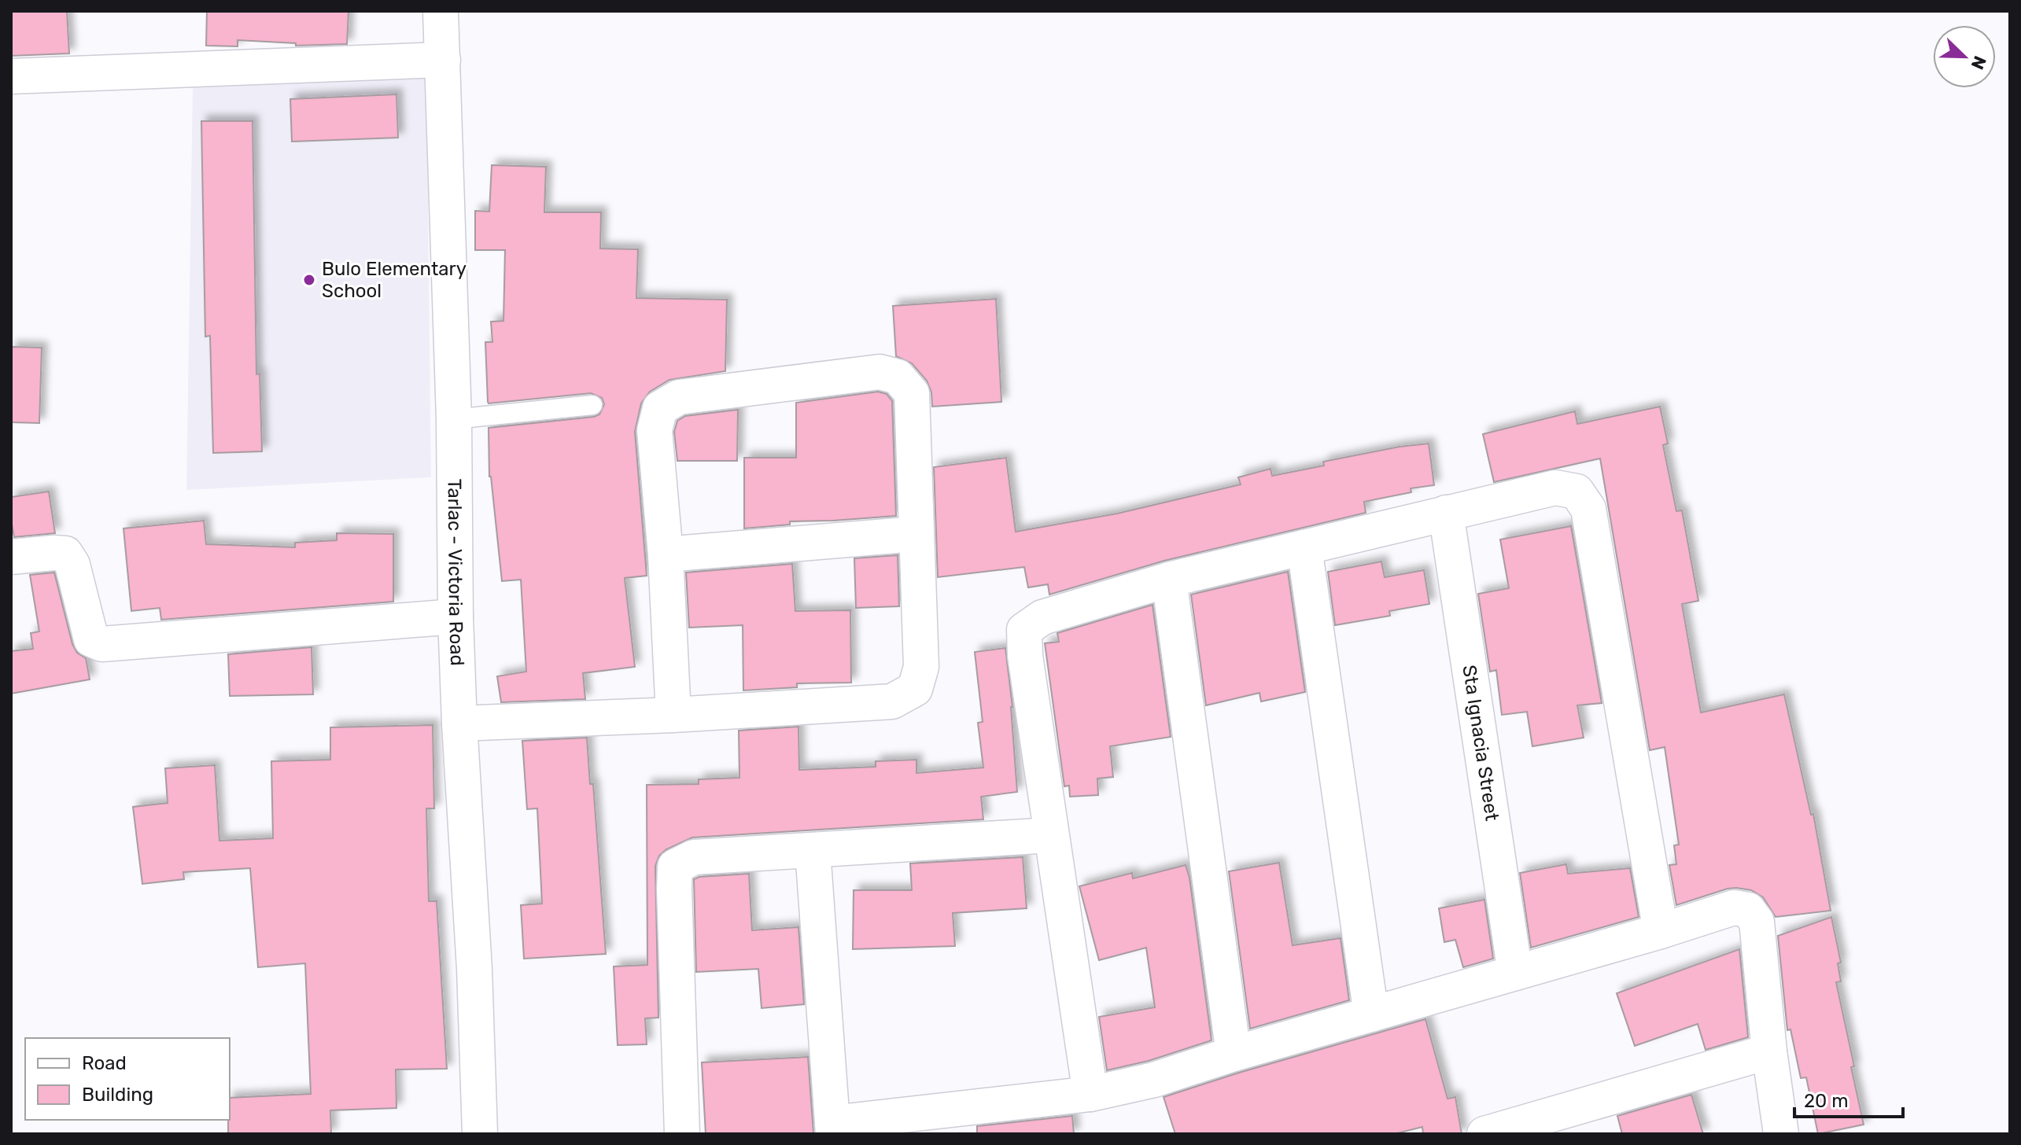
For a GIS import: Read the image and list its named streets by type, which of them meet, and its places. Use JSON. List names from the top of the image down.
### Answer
{
  "streets": {
    "street": ["Tarlac - Victoria Road", "Sta Ignacia Street"]
  },
  "places": ["Bulo Elementary School"],
  "legend": ["Road", "Building"],
  "scale_bar": "20 m",
  "north": "bottom right"
}
